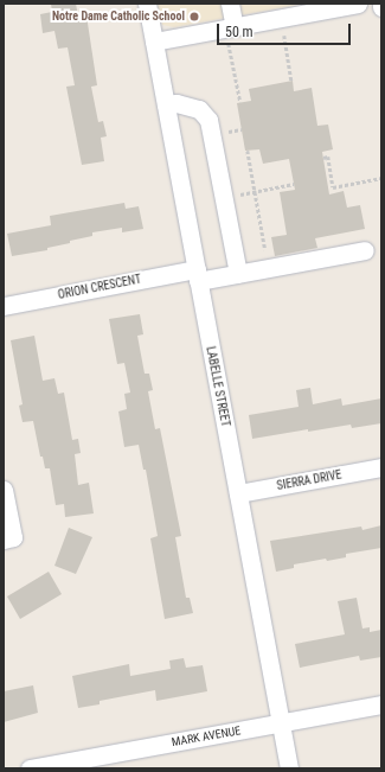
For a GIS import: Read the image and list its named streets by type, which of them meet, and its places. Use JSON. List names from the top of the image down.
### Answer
{
  "streets": {
    "street": [
      "ORION CRESCENT",
      "LABELLE STREET",
      "SIERRA DRIVE",
      "MARK AVENUE"
    ]
  },
  "crossings": [
    ["ORION CRESCENT", "LABELLE STREET"],
    ["LABELLE STREET", "SIERRA DRIVE"],
    ["LABELLE STREET", "MARK AVENUE"]
  ],
  "places": ["Notre Dame Catholic School"],
  "scale_bar": "50 m"
}
